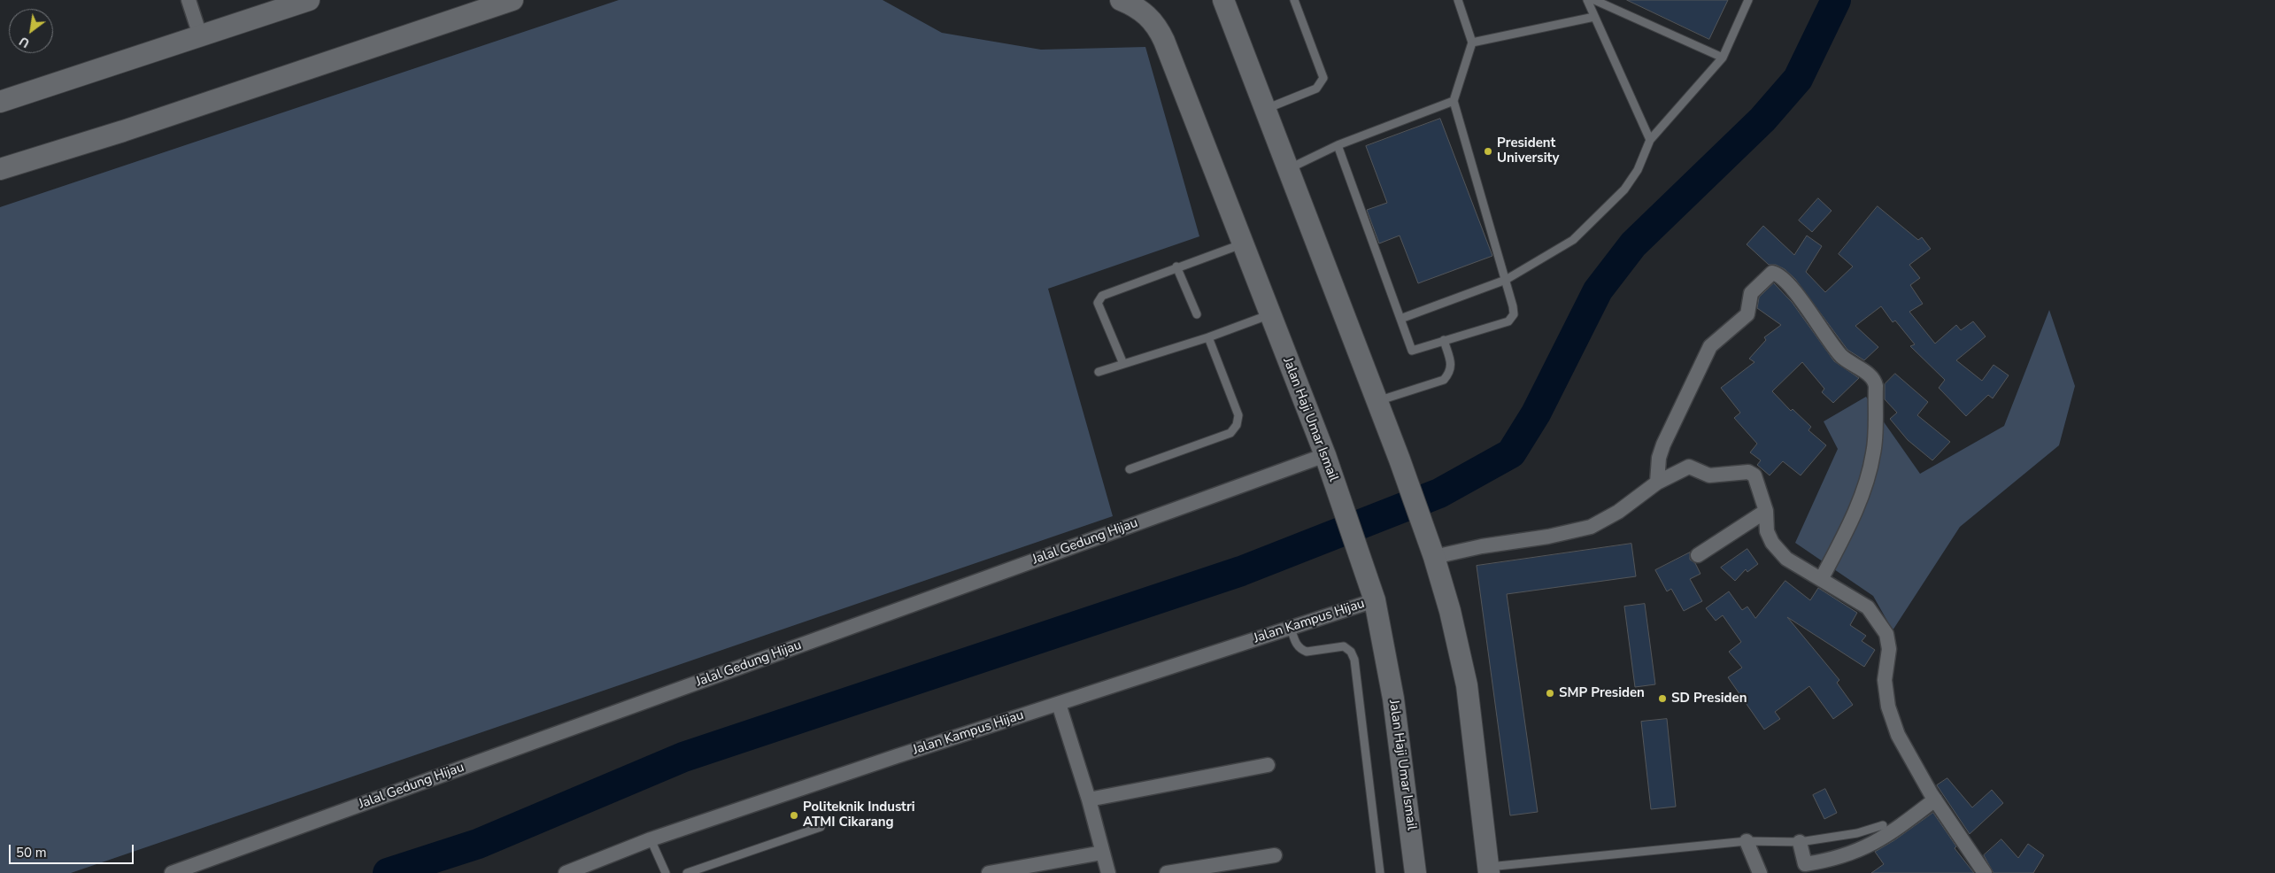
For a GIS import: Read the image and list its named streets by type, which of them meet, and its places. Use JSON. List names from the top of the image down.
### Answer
{
  "streets": {
    "main road": ["Jalan Haji Umar Ismail"],
    "street": ["Jalal Gedung Hijau", "Jalan Kampus Hijau"]
  },
  "crossings": [
    ["Jalan Haji Umar Ismail", "Jalal Gedung Hijau"],
    ["Jalan Haji Umar Ismail", "Jalan Kampus Hijau"]
  ],
  "places": [
    "President University",
    "SMP Presiden",
    "SD Presiden",
    "Politeknik Industri ATMI Cikarang"
  ],
  "scale_bar": "50 m",
  "north": "bottom left"
}
